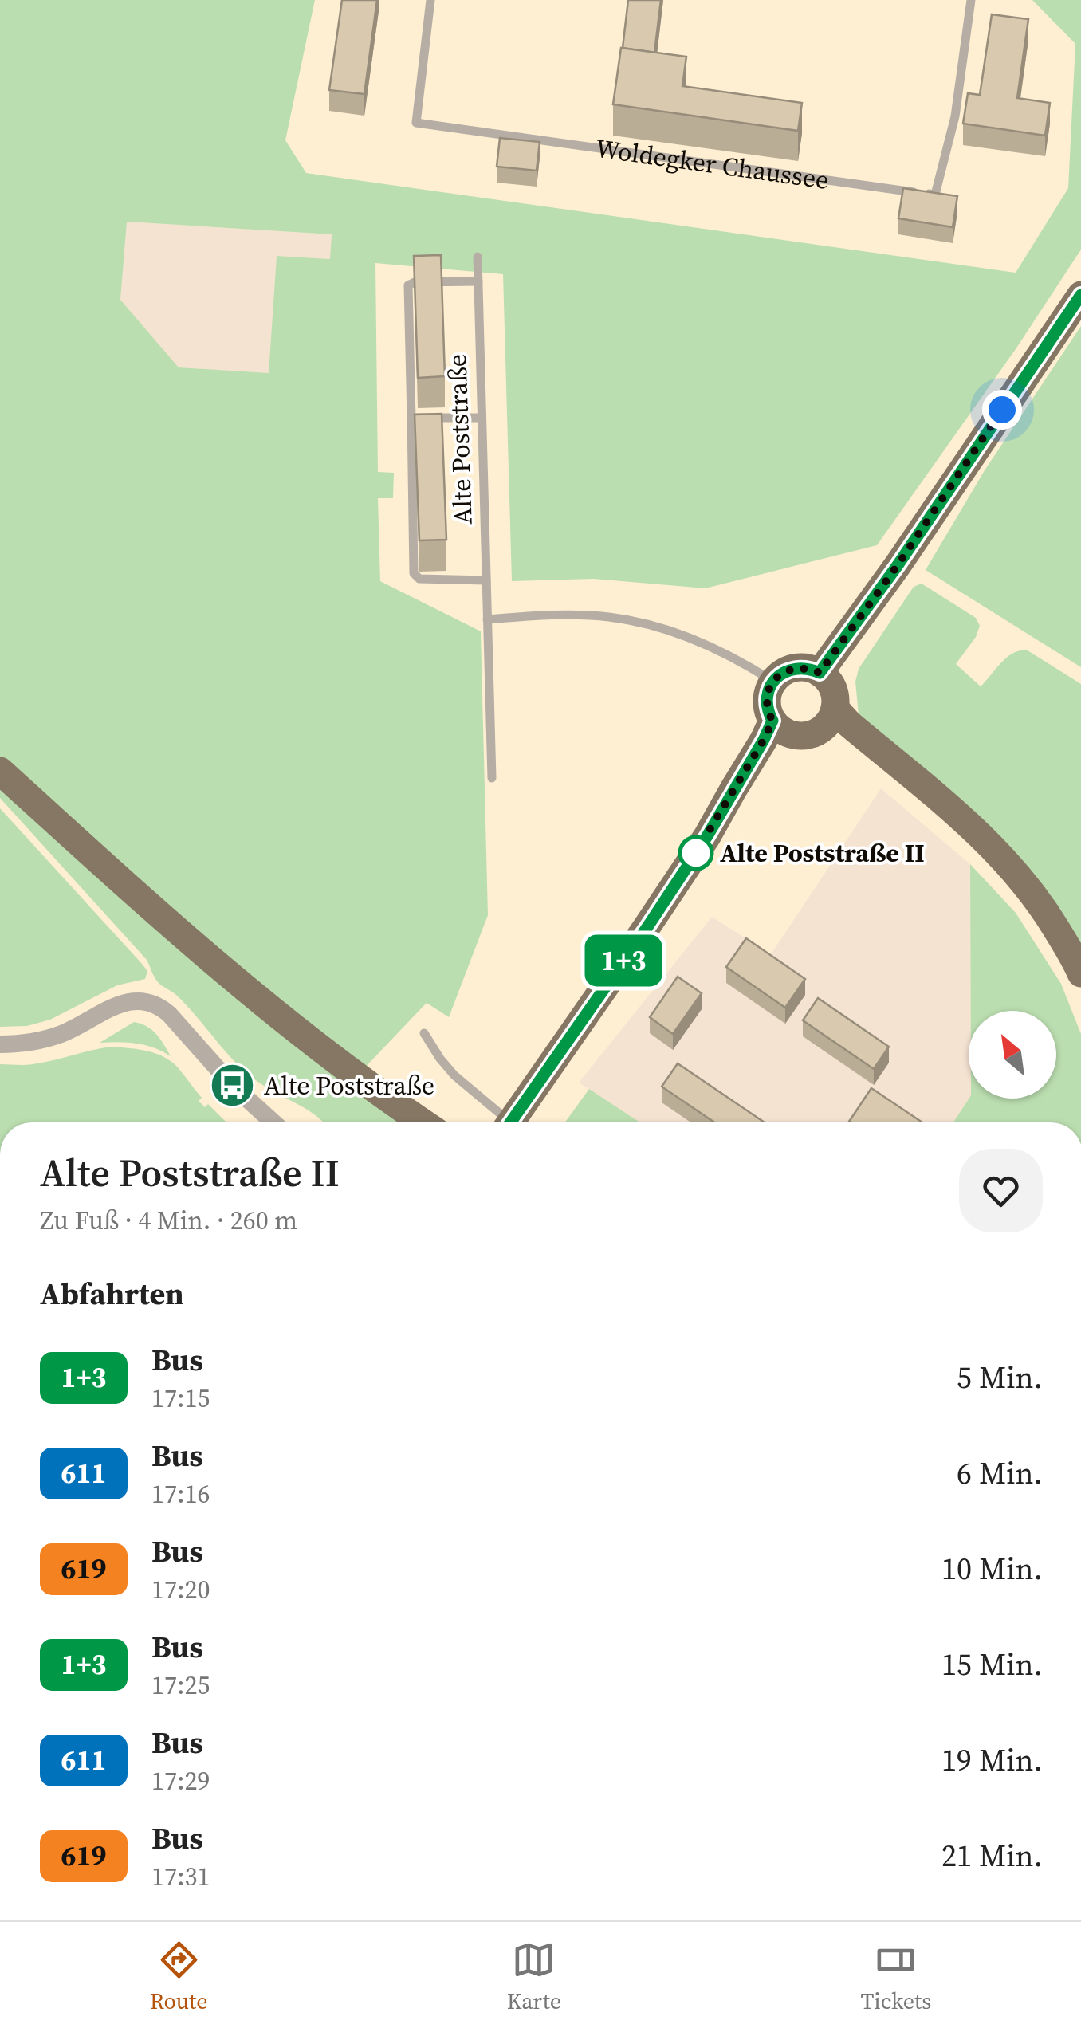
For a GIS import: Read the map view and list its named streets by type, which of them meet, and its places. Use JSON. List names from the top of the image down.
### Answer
{
  "streets": {
    "lane": ["Woldegker Chaussee", "Alte Poststraße"]
  },
  "places": {
    "other": ["Alte Poststraße II"],
    "bus stop": ["Alte Poststraße"]
  },
  "lines": ["bus line 1+3"],
  "north": "top left",
  "page": {
    "on_map": "1+3",
    "heading": [
      ["Alte Poststraße II", "Zu Fuß · 4 Min. · 260 m"],
      "Abfahrten"
    ],
    "list": [
      {
        "mark": "1+3",
        "name": "Bus",
        "note": "17:15",
        "value": "5 Min."
      },
      {
        "mark": "611",
        "name": "Bus",
        "note": "17:16",
        "value": "6 Min."
      },
      {
        "mark": "619",
        "name": "Bus",
        "note": "17:20",
        "value": "10 Min."
      },
      {
        "mark": "1+3",
        "name": "Bus",
        "note": "17:25",
        "value": "15 Min."
      },
      {
        "mark": "611",
        "name": "Bus",
        "note": "17:29",
        "value": "19 Min."
      },
      {
        "mark": "619",
        "name": "Bus",
        "note": "17:31",
        "value": "21 Min."
      }
    ],
    "tabs": ["Route", "Karte", "Tickets"]
  }
}
